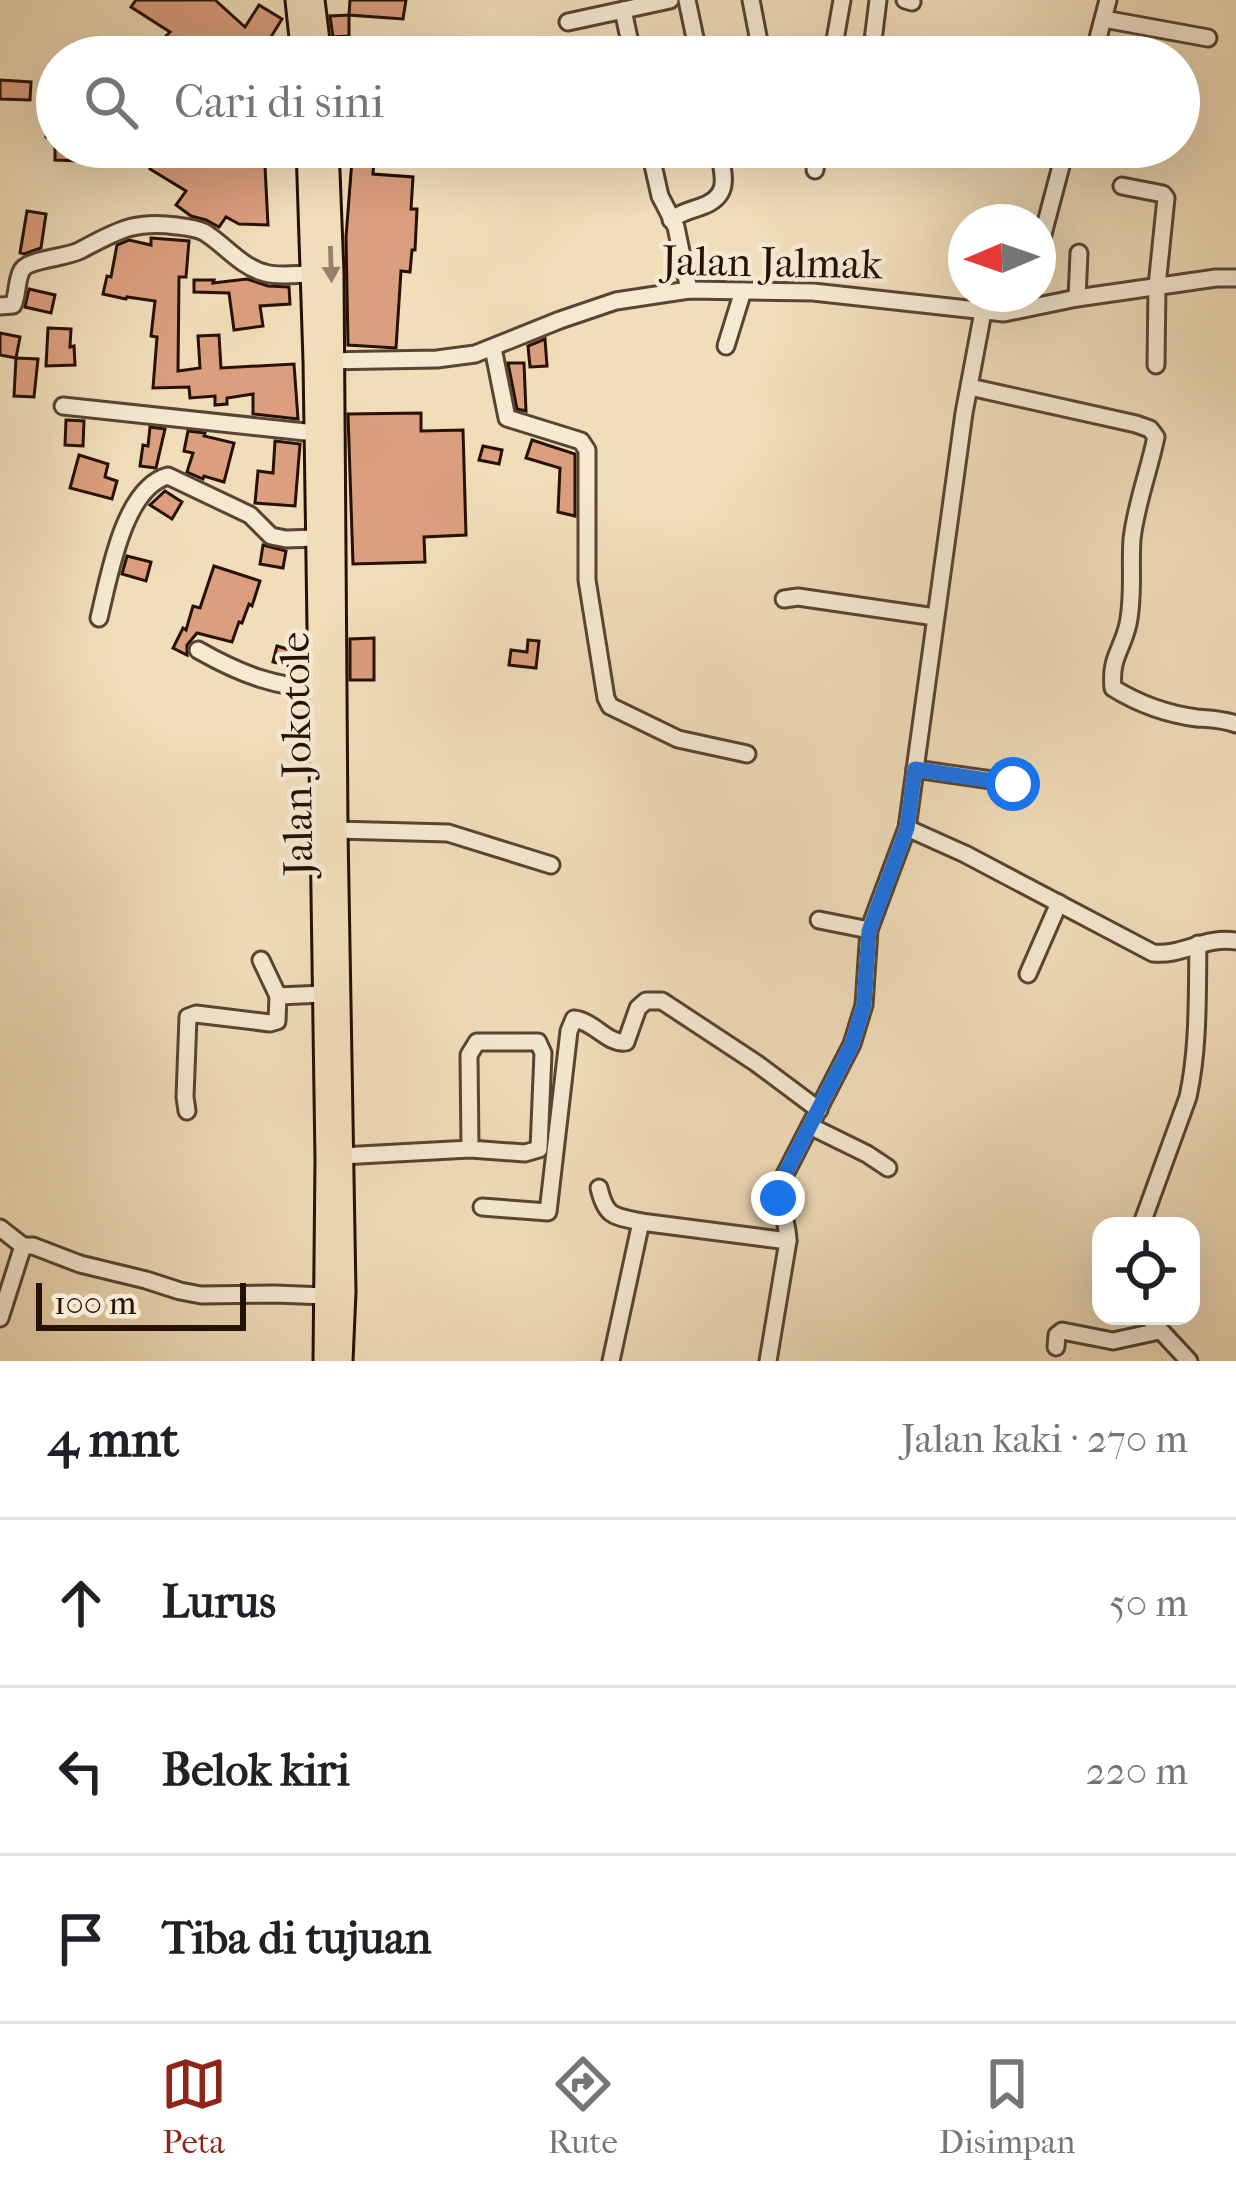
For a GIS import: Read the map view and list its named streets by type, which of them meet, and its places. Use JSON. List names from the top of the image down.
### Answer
{
  "streets": {
    "highway": ["Jalan Jokotole"],
    "street": ["Jalan Jalmak"]
  },
  "crossings": [
    ["Jalan Jalmak", "Jalan Jokotole"]
  ],
  "scale_bar": "100 m",
  "north": "left",
  "page": {
    "search": "Cari di sini",
    "scale": "100 m",
    "heading": ["4 mnt", "Jalan kaki · 270 m"],
    "list": [
      ["Lurus", "50 m"],
      ["Belok kiri", "220 m"],
      "Tiba di tujuan"
    ],
    "nav": ["Peta", "Rute", "Disimpan"]
  }
}
